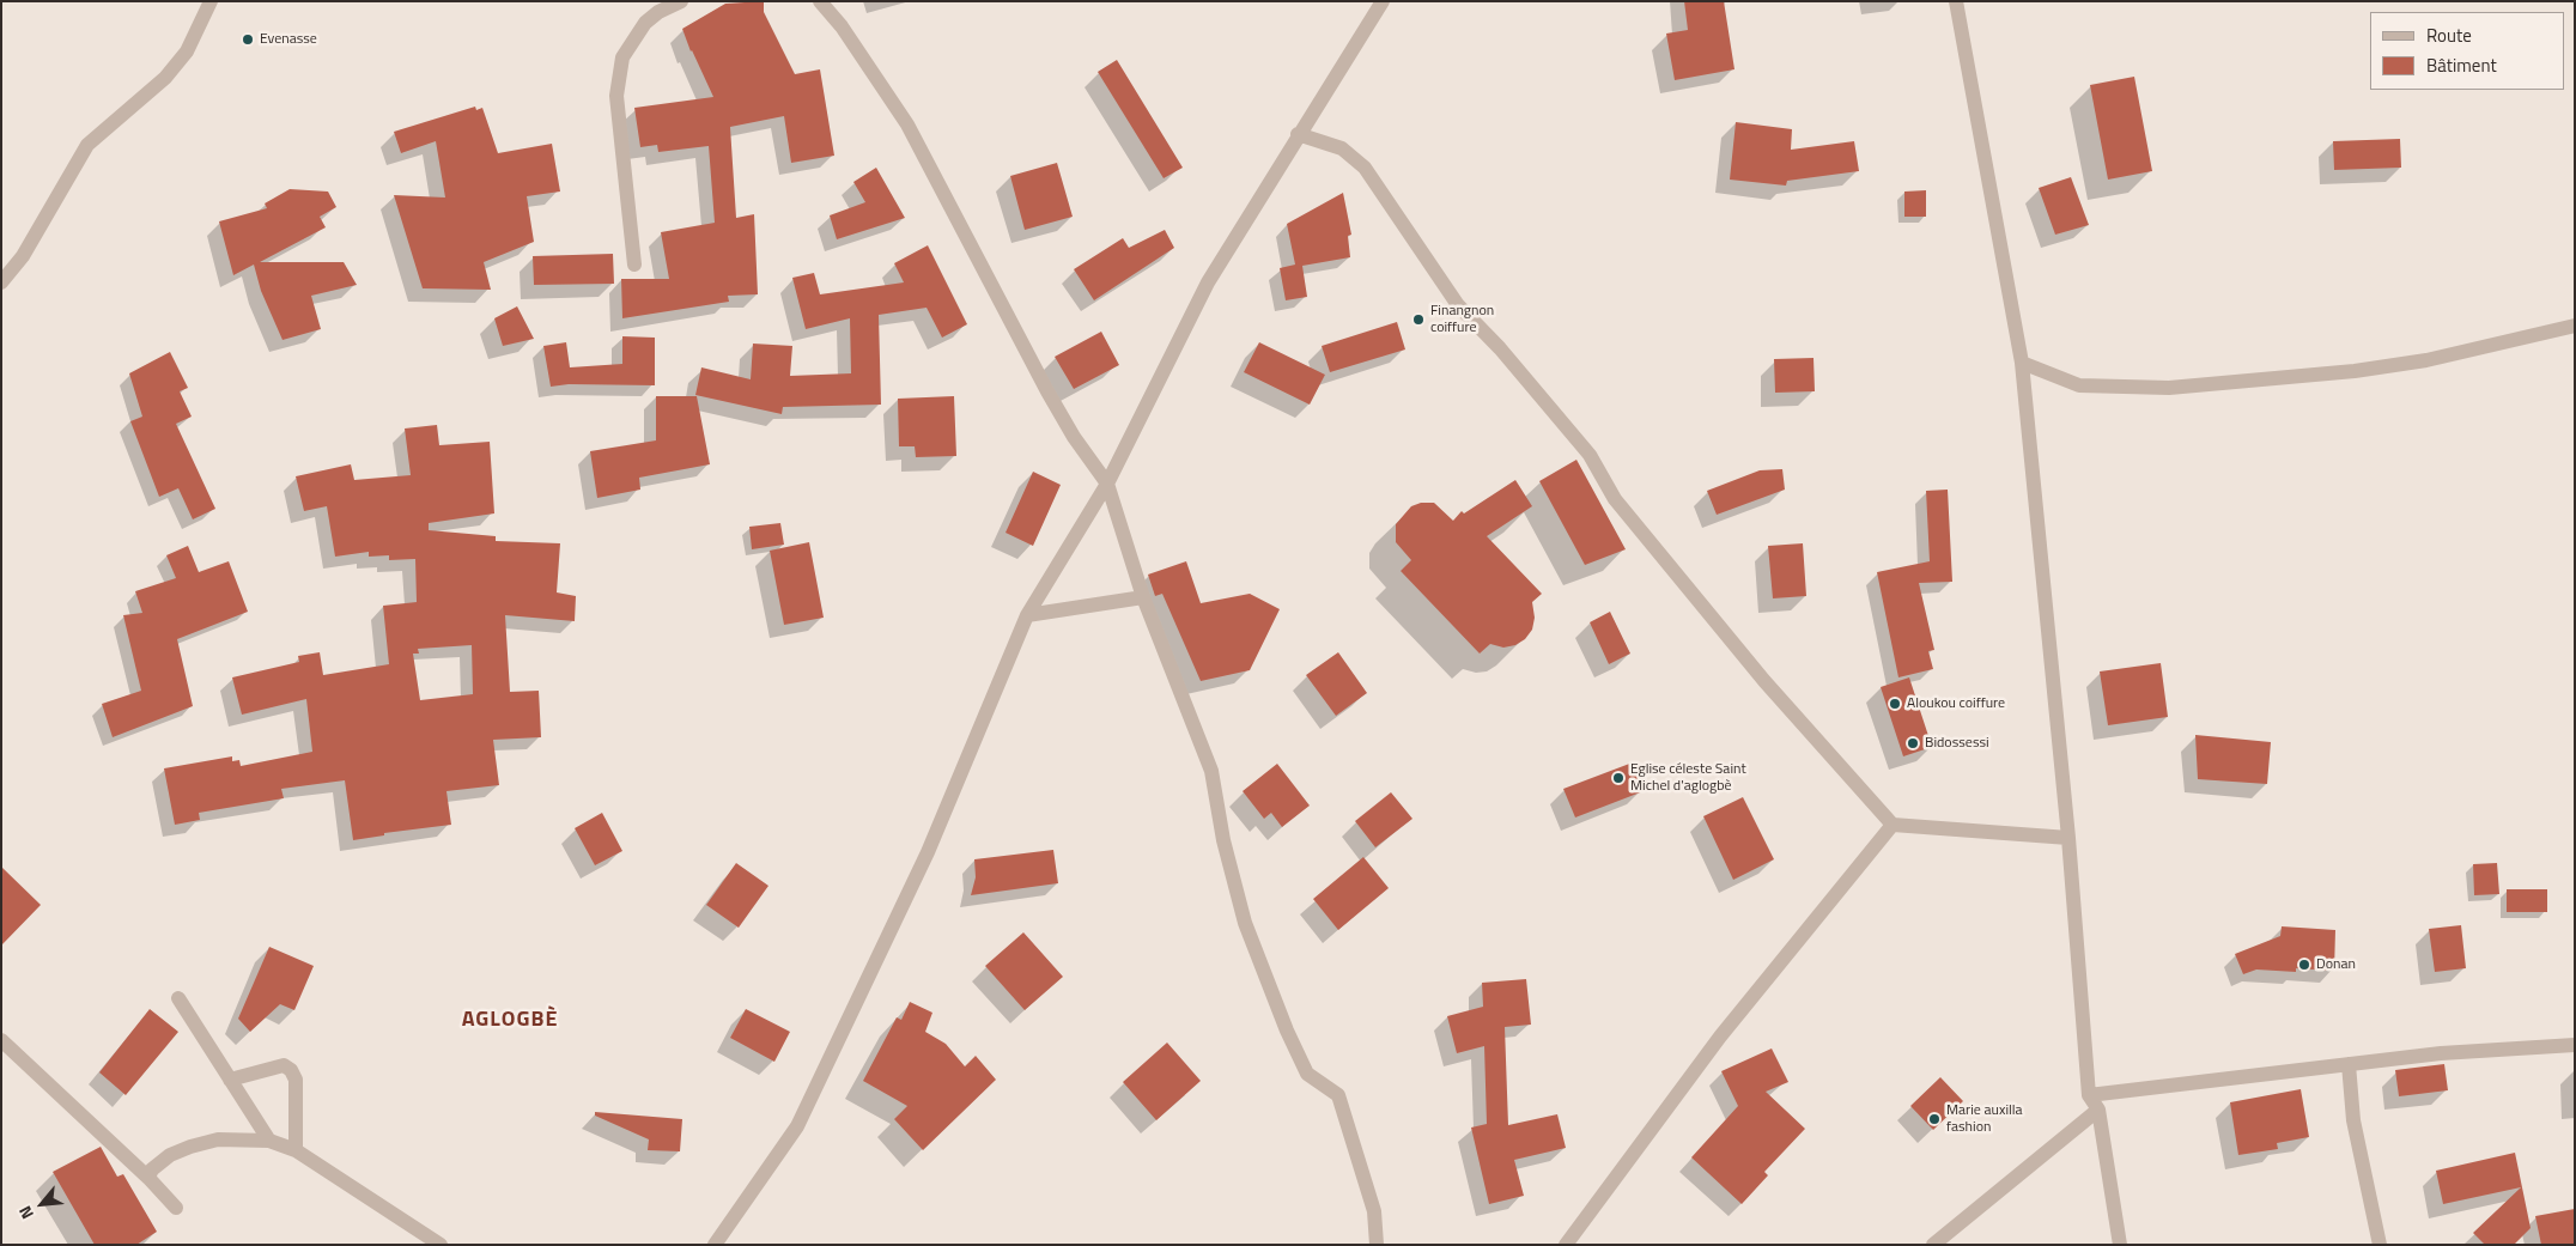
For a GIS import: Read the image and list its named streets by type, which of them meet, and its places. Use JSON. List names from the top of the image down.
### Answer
{
  "districts": ["AGLOGBÈ"],
  "places": [
    "Evenasse",
    "Finangnon coiffure",
    "Aloukou coiffure",
    "Bidossessi",
    "Eglise céleste Saint Michel d'aglogbè",
    "Donan",
    "Marie auxilla fashion"
  ],
  "legend": ["Route", "Bâtiment"],
  "north": "bottom left"
}
